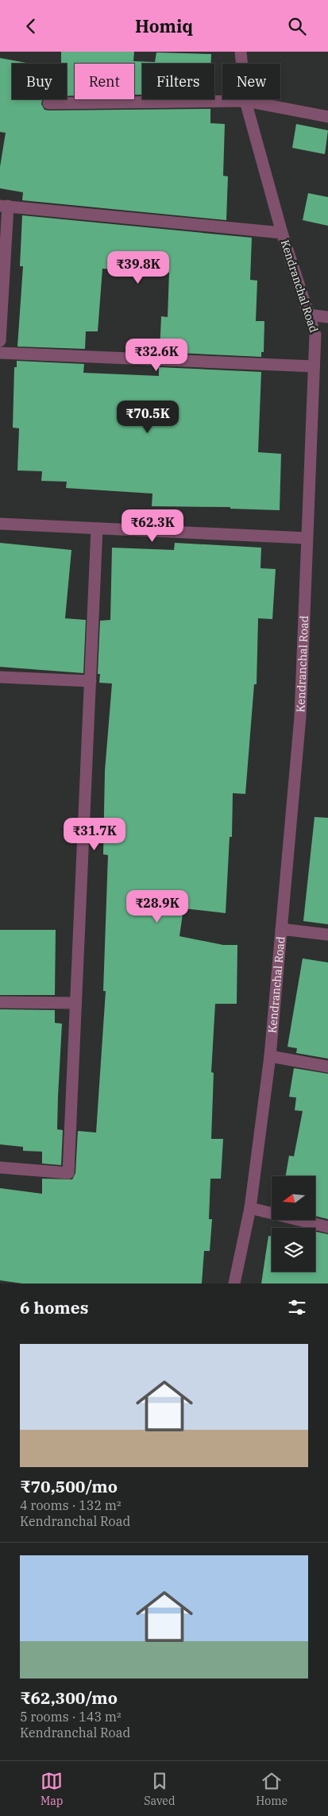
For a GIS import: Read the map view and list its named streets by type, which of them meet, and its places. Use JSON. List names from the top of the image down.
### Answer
{
  "streets": {
    "street": ["Kendranchal Road"]
  },
  "north": "left",
  "page": {
    "header": "Homiq",
    "chip": [
      "Buy",
      "Rent",
      "Filters",
      "New"
    ],
    "price": [
      "₹39.8K",
      "₹32.6K",
      "₹70.5K",
      "₹62.3K",
      "₹31.7K",
      "₹28.9K"
    ],
    "heading": "6 homes",
    "list": [
      {
        "name": "₹70,500/mo",
        "note": "4 rooms · 132 m² · Kendranchal Road"
      },
      {
        "name": "₹62,300/mo",
        "note": "5 rooms · 143 m² · Kendranchal Road"
      }
    ],
    "tabs": ["Map", "Saved", "Home"]
  }
}
